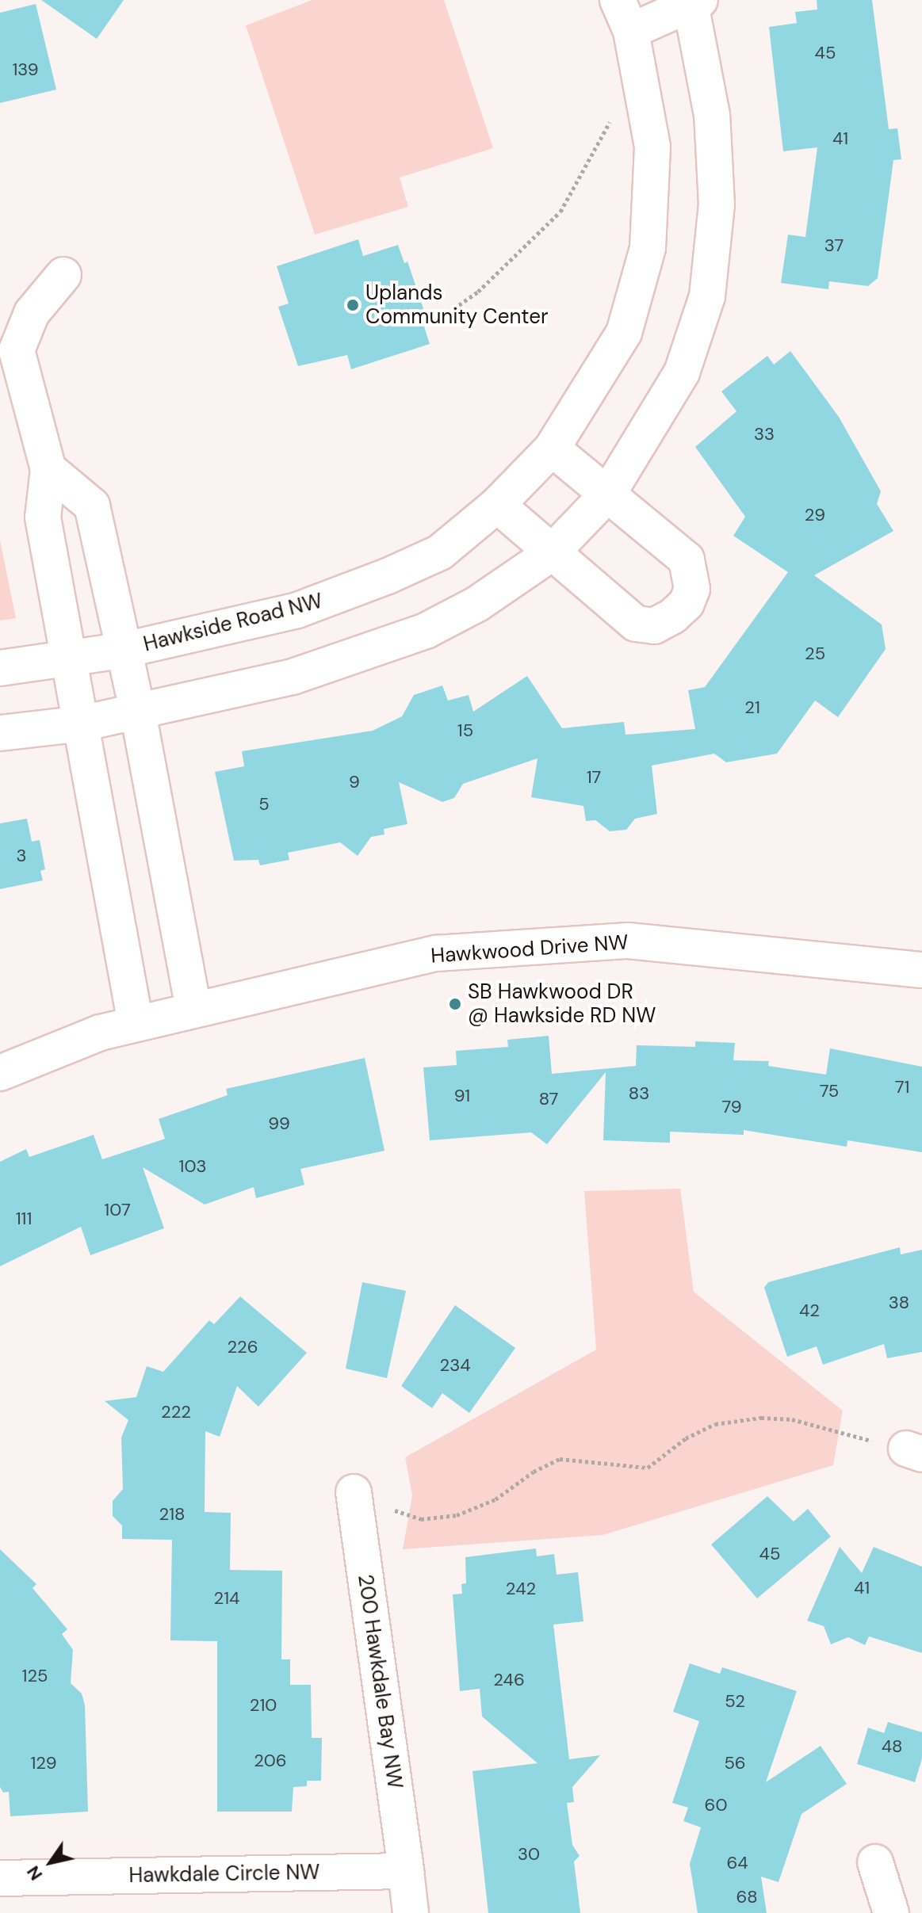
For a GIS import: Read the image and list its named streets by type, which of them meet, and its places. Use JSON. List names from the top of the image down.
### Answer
{
  "streets": {
    "street": [
      "Hawkside Road NW",
      "Hawkwood Drive NW",
      "200 Hawkdale Bay NW",
      "Hawkdale Circle NW"
    ]
  },
  "crossings": [
    ["Hawkside Road NW", "Hawkwood Drive NW"],
    ["200 Hawkdale Bay NW", "Hawkdale Circle NW"]
  ],
  "places": ["Uplands Community Center", "SB Hawkwood DR @ Hawkside RD NW"],
  "house_numbers": [
    "45",
    "139",
    "41",
    "37",
    "33",
    "29",
    "25",
    "21",
    "15",
    "17",
    "9",
    "5",
    "3",
    "71",
    "75",
    "83",
    "91",
    "87",
    "79",
    "99",
    "103",
    "107",
    "111",
    "38",
    "42",
    "226",
    "234",
    "222",
    "218",
    "45",
    "41",
    "242",
    "214",
    "125",
    "246",
    "52",
    "210",
    "48",
    "206",
    "129",
    "56",
    "60",
    "30",
    "64",
    "68"
  ],
  "north": "bottom left"
}
